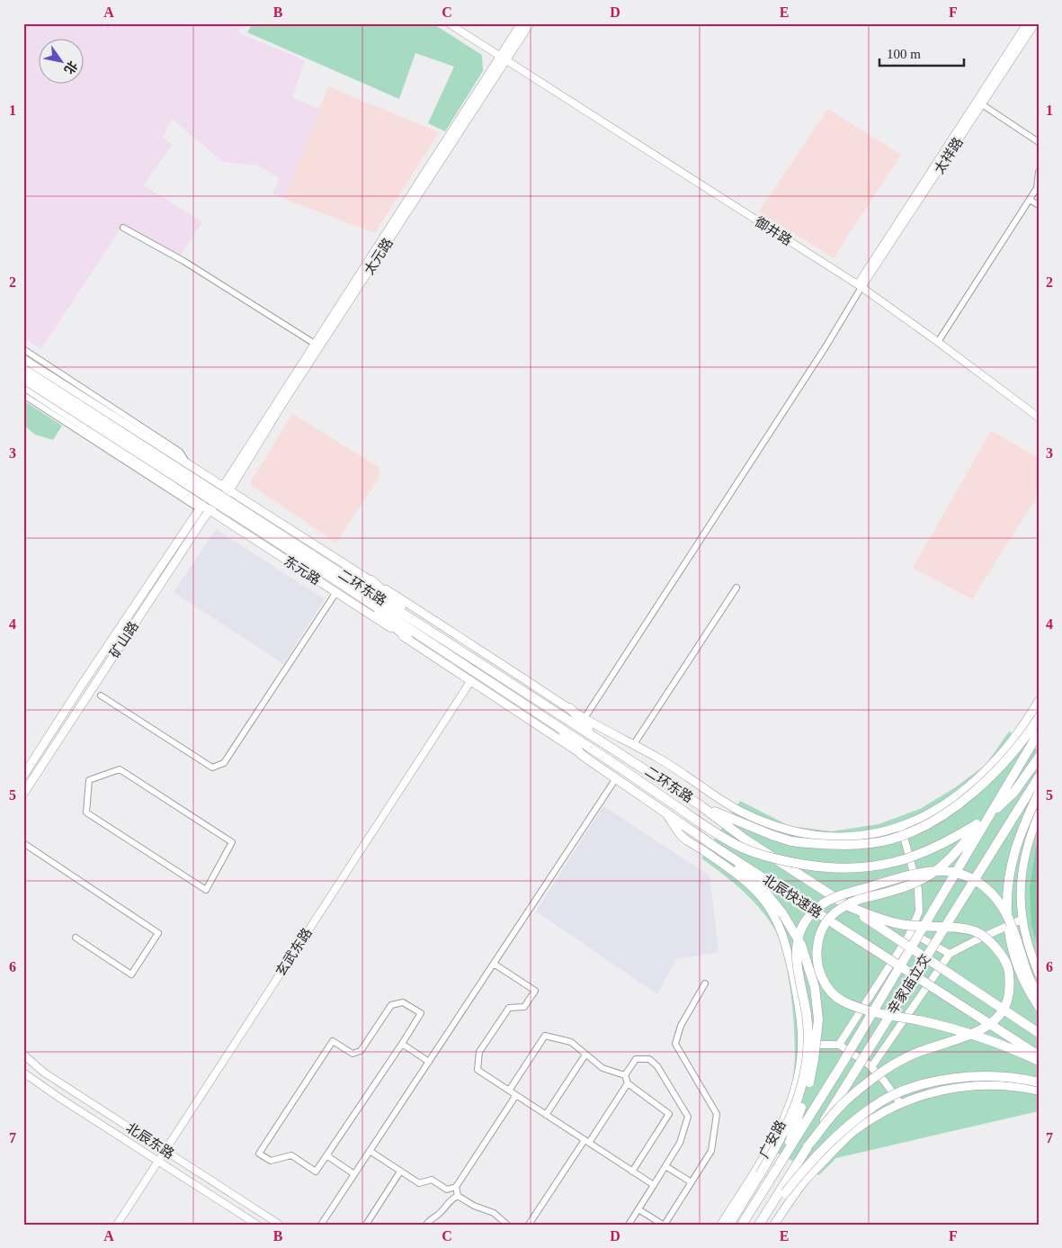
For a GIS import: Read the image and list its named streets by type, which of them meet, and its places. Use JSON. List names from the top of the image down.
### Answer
{
  "streets": {
    "highway": ["二环东路", "北辰快速路", "辛家庙立交"],
    "main road": [
      "太元路",
      "东元路",
      "矿山路",
      "广安路"
    ],
    "street": [
      "太祥路",
      "御井路",
      "玄武东路",
      "北辰东路"
    ]
  },
  "crossings": [
    ["太祥路", "御井路"],
    ["御井路", "太元路"],
    ["太元路", "矿山路"],
    ["东元路", "矿山路"],
    ["东元路", "北辰快速路"],
    ["东元路", "玄武东路"],
    ["二环东路", "北辰快速路"],
    ["北辰快速路", "广安路"],
    ["玄武东路", "北辰东路"]
  ],
  "scale_bar": "100 m",
  "north": "bottom right",
  "grid": {
    "columns": [
      "A",
      "B",
      "C",
      "D",
      "E",
      "F"
    ],
    "rows": [
      "1",
      "2",
      "3",
      "4",
      "5",
      "6",
      "7"
    ]
  }
}
